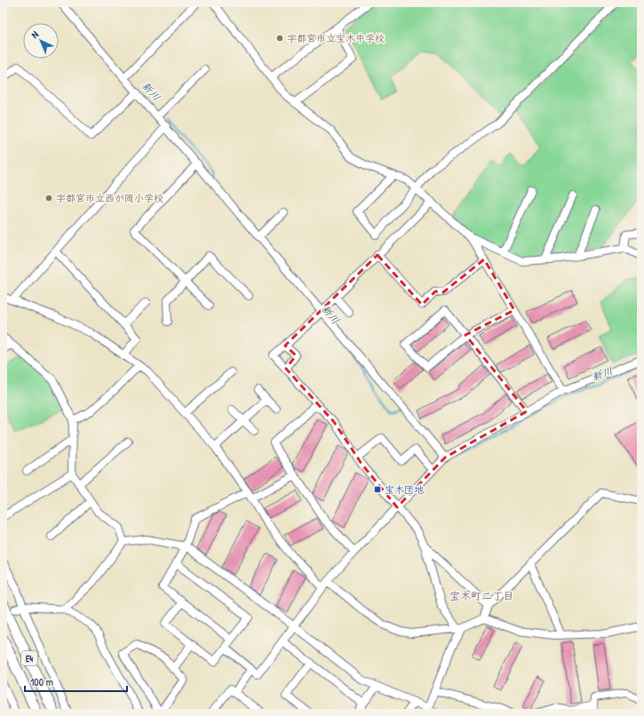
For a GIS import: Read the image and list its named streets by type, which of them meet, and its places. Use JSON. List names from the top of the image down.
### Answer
{
  "streets": {
    "highway": ["E4"]
  },
  "districts": ["宝木町二丁目"],
  "water": ["新川"],
  "places": {
    "other": ["宇都宮市立宝木中学校", "宇都宮市立西が岡小学校"],
    "transit": ["宝木団地"]
  },
  "scale_bar": "100 m",
  "north": "top left"
}
